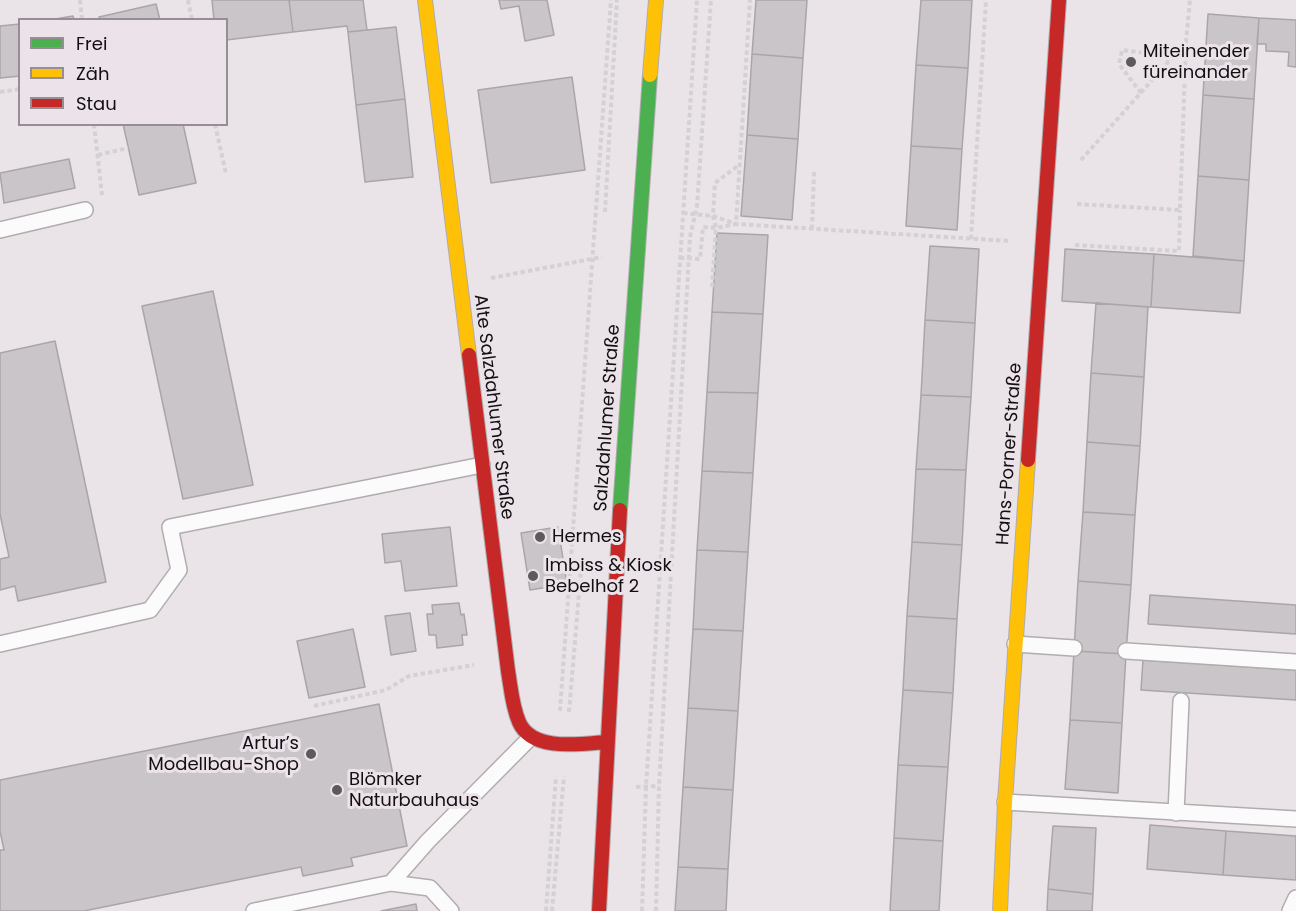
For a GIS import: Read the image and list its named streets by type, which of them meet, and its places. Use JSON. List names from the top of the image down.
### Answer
{
  "streets": {
    "street": ["Alte Salzdahlumer Straße", "Salzdahlumer Straße", "Hans-Porner-Straße"]
  },
  "places": [
    "Miteinender füreinander",
    "Hermes",
    "Imbiss & Kiosk Bebelhof 2",
    "Artur’s Modellbau-Shop",
    "Blömker Naturbauhaus"
  ],
  "legend": ["Frei", "Zäh", "Stau"]
}
